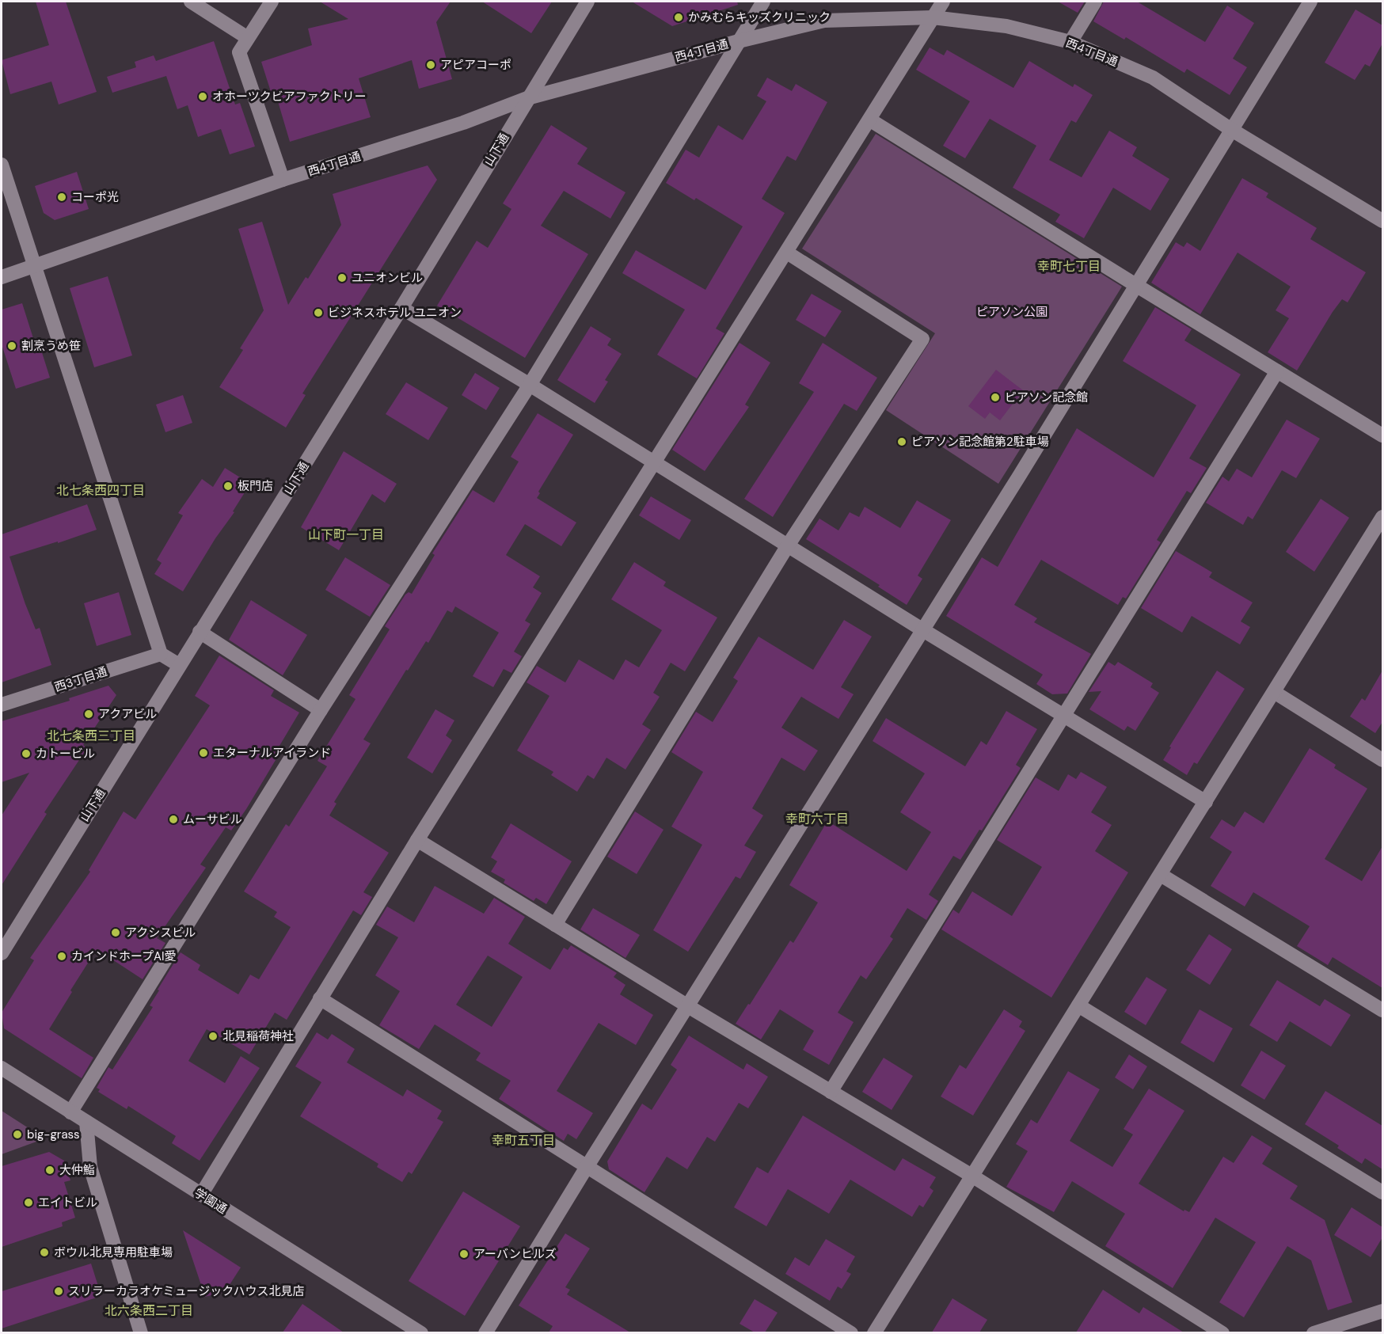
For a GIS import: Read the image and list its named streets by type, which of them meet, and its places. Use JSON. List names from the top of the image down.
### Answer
{
  "streets": {
    "street": [
      "西4丁目通",
      "山下通",
      "西3丁目通",
      "学園通"
    ]
  },
  "crossings": [
    ["西4丁目通", "山下通"]
  ],
  "districts": [
    "幸町七丁目",
    "北七条西四丁目",
    "山下町一丁目",
    "北七条西三丁目",
    "幸町六丁目",
    "幸町五丁目",
    "北六条西二丁目"
  ],
  "parks": ["ピアソン公園"],
  "places": [
    "かみむらキッズクリニック",
    "アピアコーポ",
    "オホーツクビアファクトリー",
    "コーポ光",
    "ユニオンビル",
    "ビジネスホテル ユニオン",
    "割烹うめ笹",
    "ピアソン記念館",
    "ピアソン記念館第2駐車場",
    "板門店",
    "アクアビル",
    "エターナルアイランド",
    "カトービル",
    "ムーサビル",
    "アクシスビル",
    "カインドホープAI愛",
    "北見稲荷神社",
    "big-grass",
    "大仲鮨",
    "エイトビル",
    "ボウル北見専用駐車場",
    "アーバンヒルズ",
    "スリラーカラオケミュージックハウス北見店"
  ]
}
